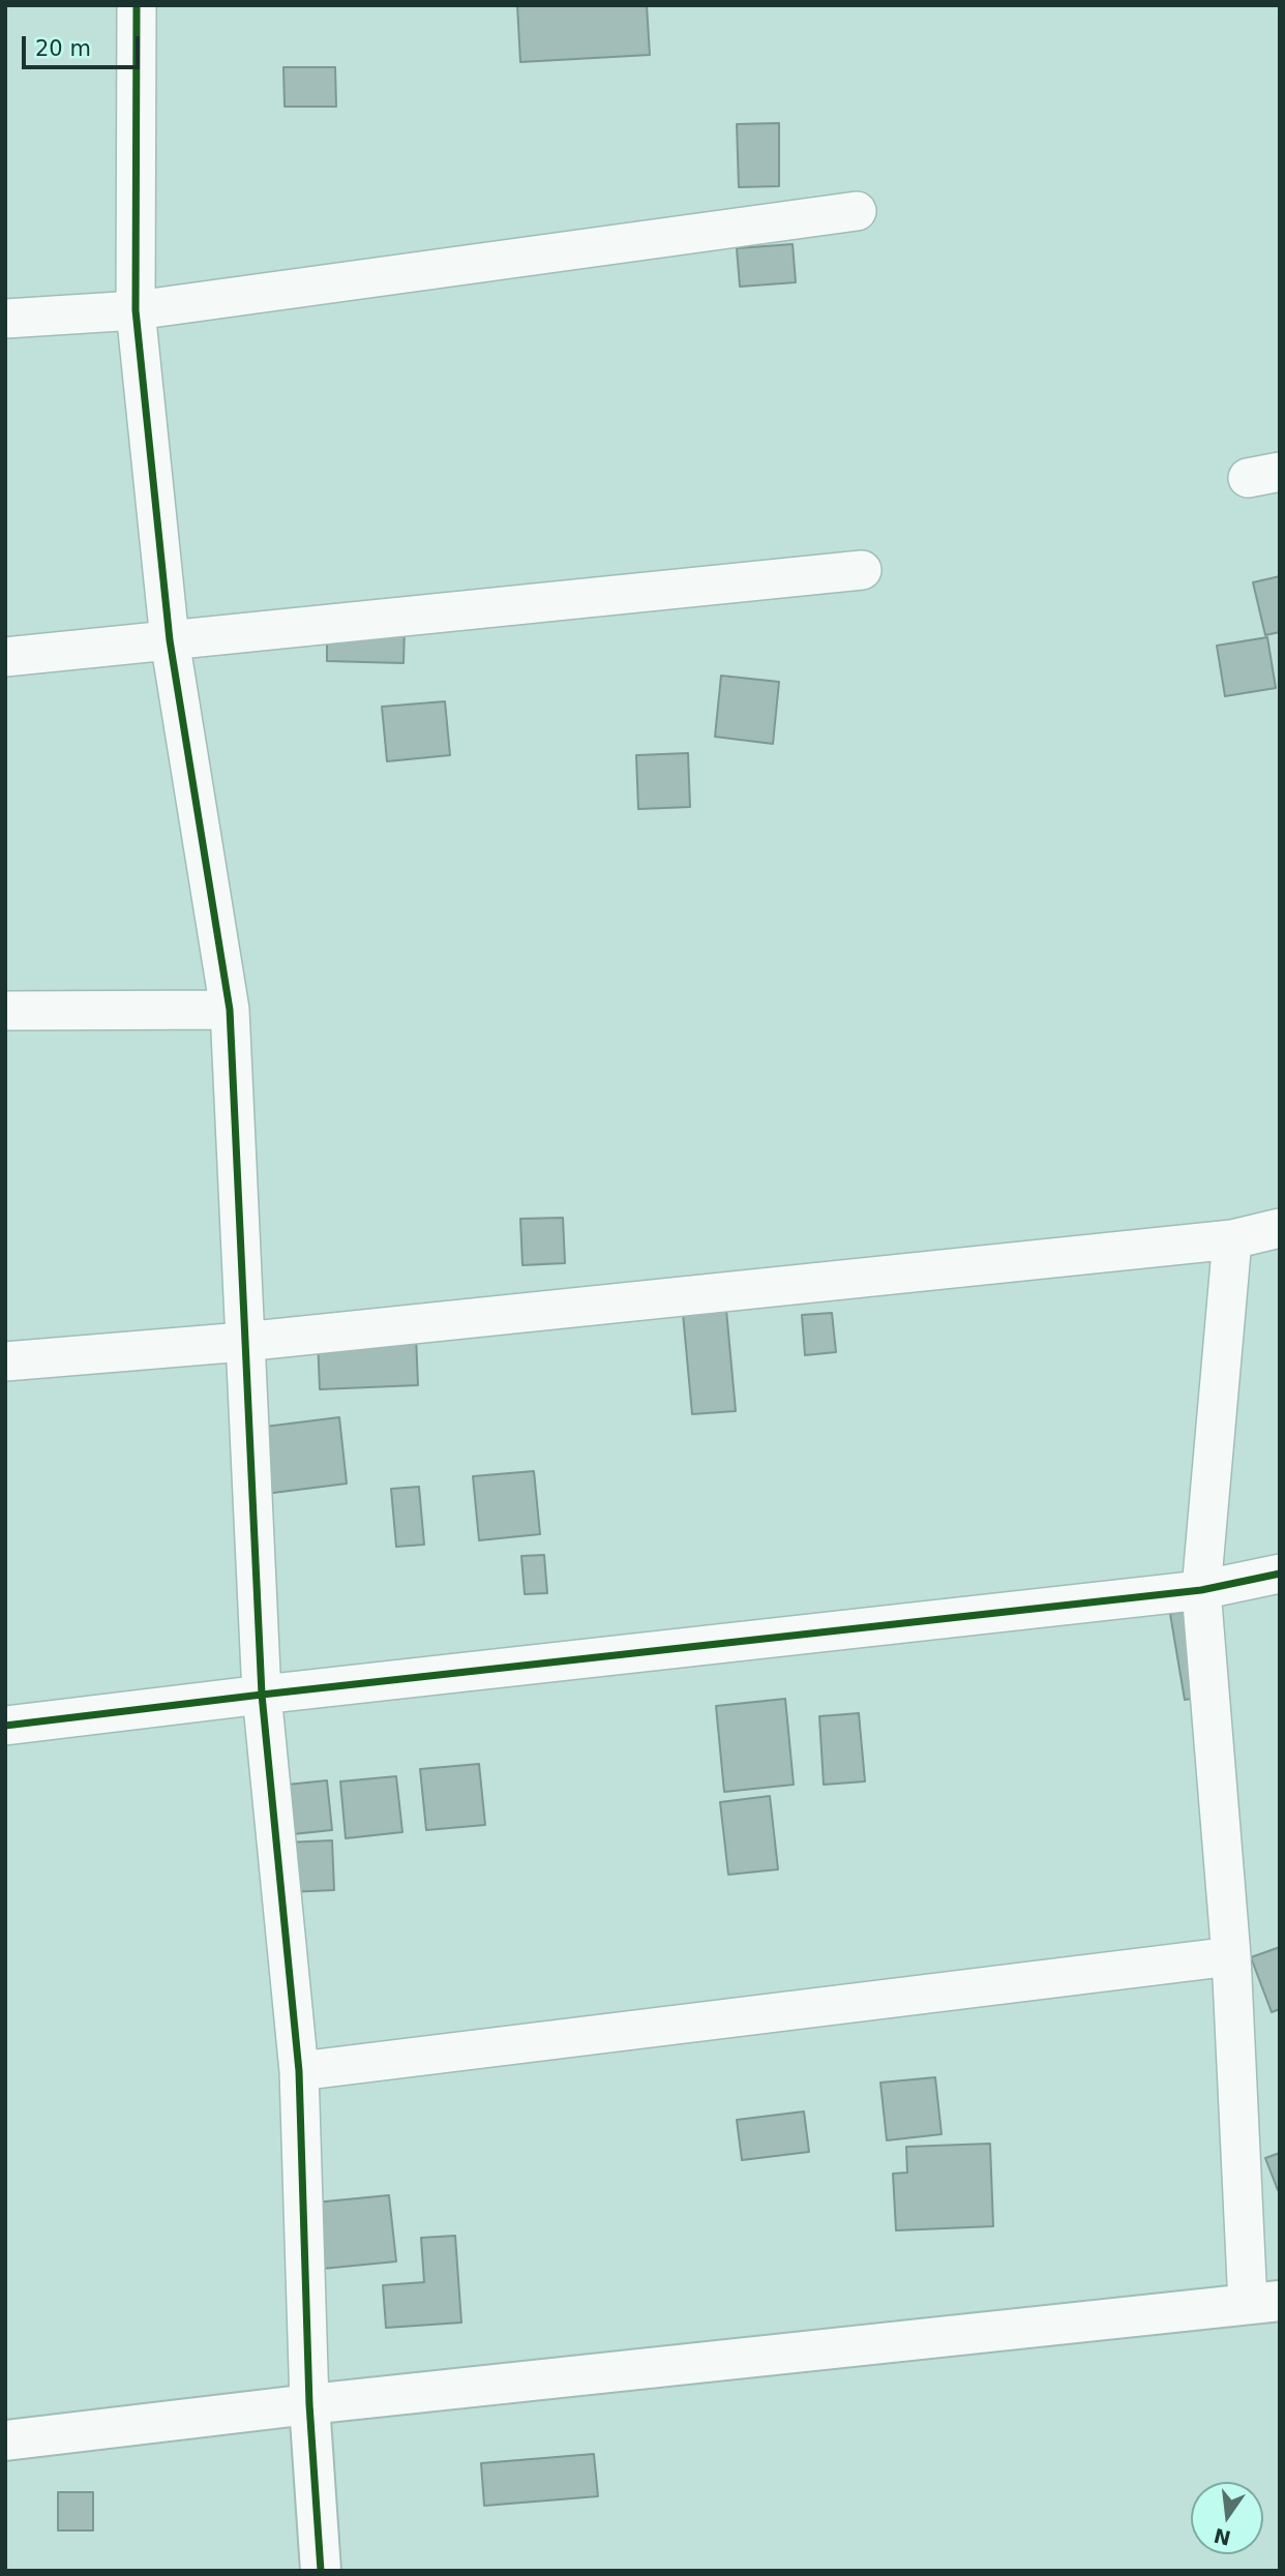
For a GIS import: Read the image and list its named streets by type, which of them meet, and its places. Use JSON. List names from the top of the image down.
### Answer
{
  "scale_bar": "20 m",
  "north": "bottom"
}
